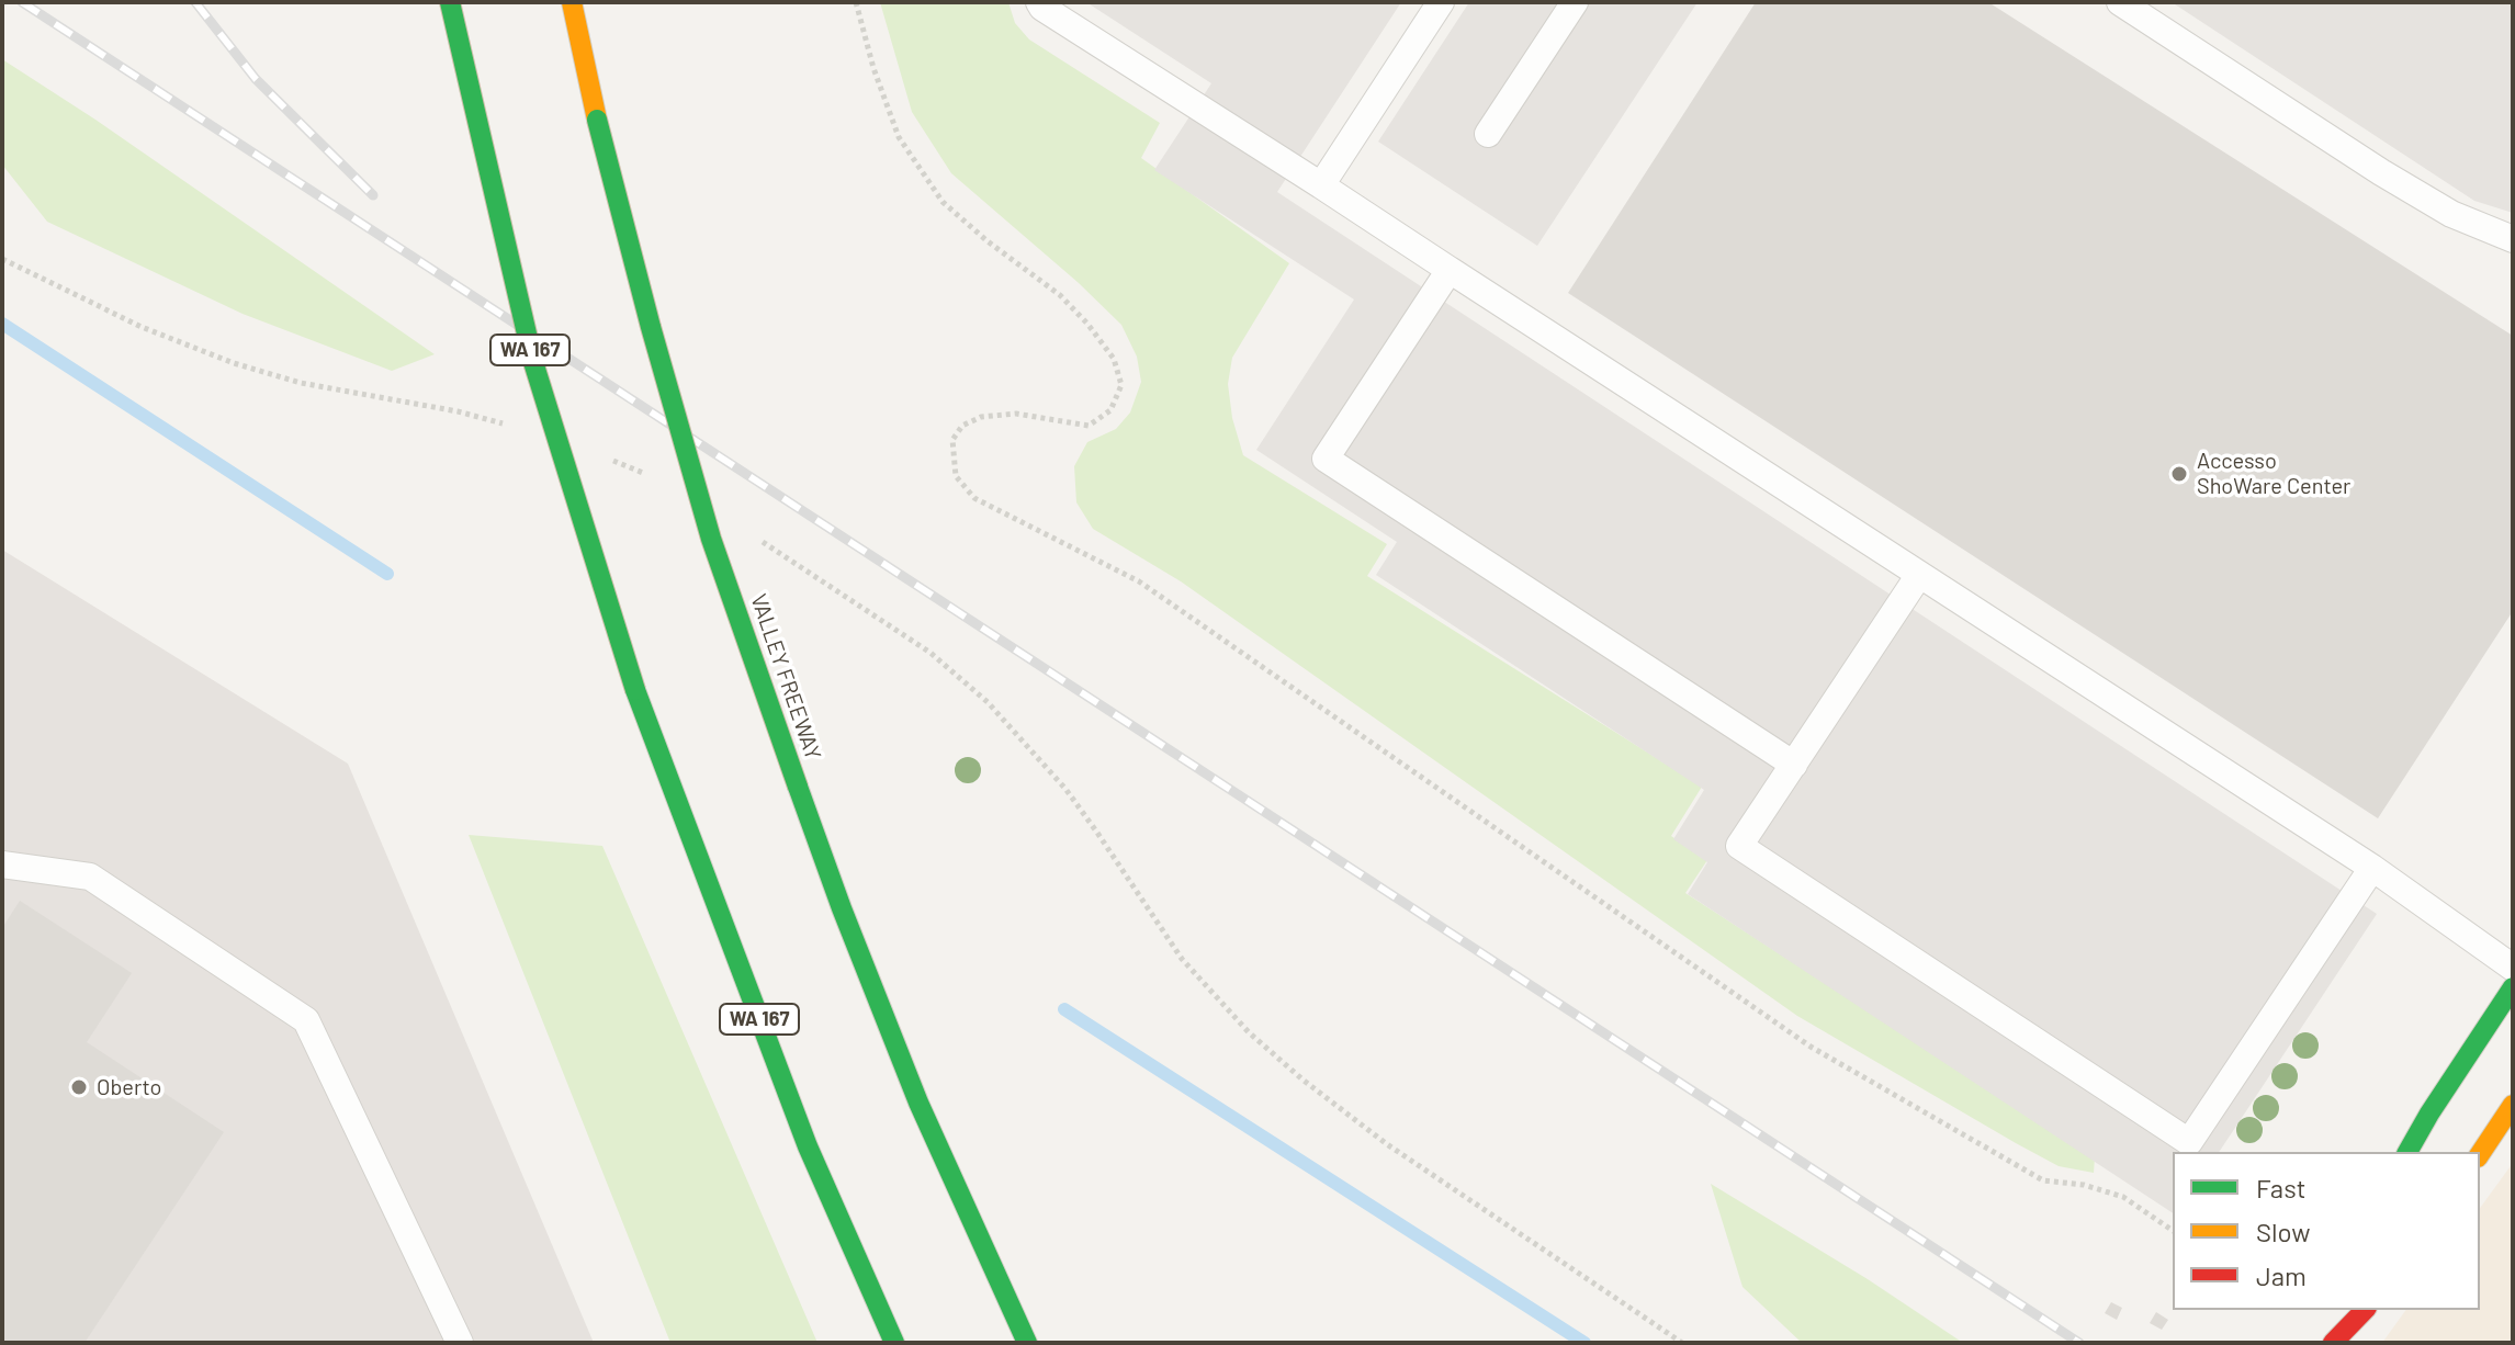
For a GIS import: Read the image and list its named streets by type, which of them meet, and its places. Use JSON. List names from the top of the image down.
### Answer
{
  "streets": {
    "main road": ["WA 167", "VALLEY FREEWAY"]
  },
  "places": ["Accesso ShoWare Center", "Oberto"],
  "legend": ["Fast", "Slow", "Jam"]
}
